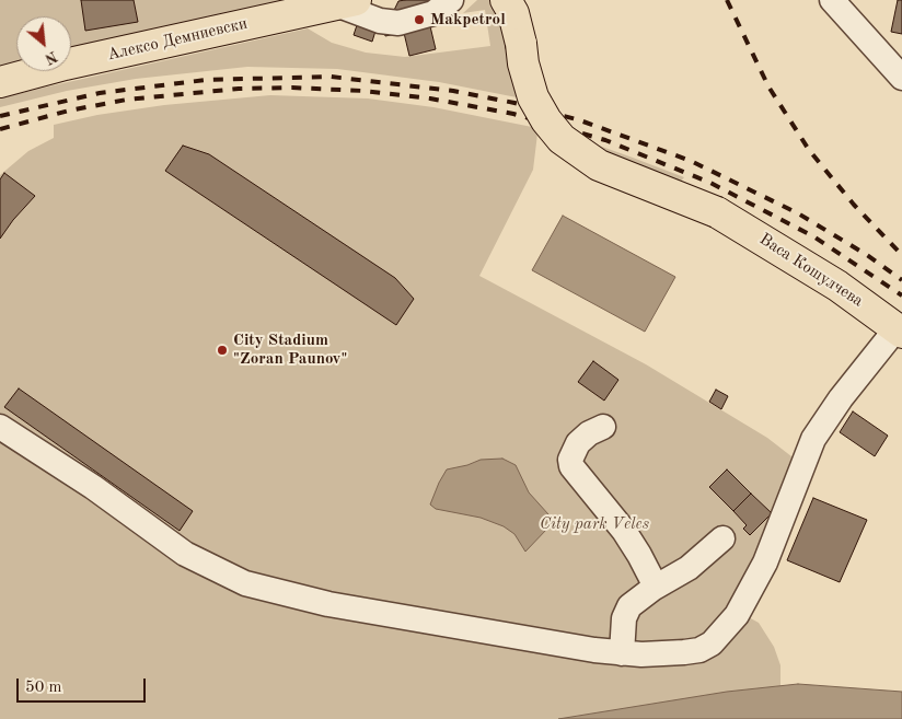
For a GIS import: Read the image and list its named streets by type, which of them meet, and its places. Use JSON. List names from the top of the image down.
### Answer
{
  "streets": {
    "main road": ["Алексо Демниевски", "Васа Кошулчева"]
  },
  "parks": ["City park Veles"],
  "places": ["Makpetrol", "City Stadium \"Zoran Paunov\""],
  "scale_bar": "50 m",
  "north": "bottom right"
}
